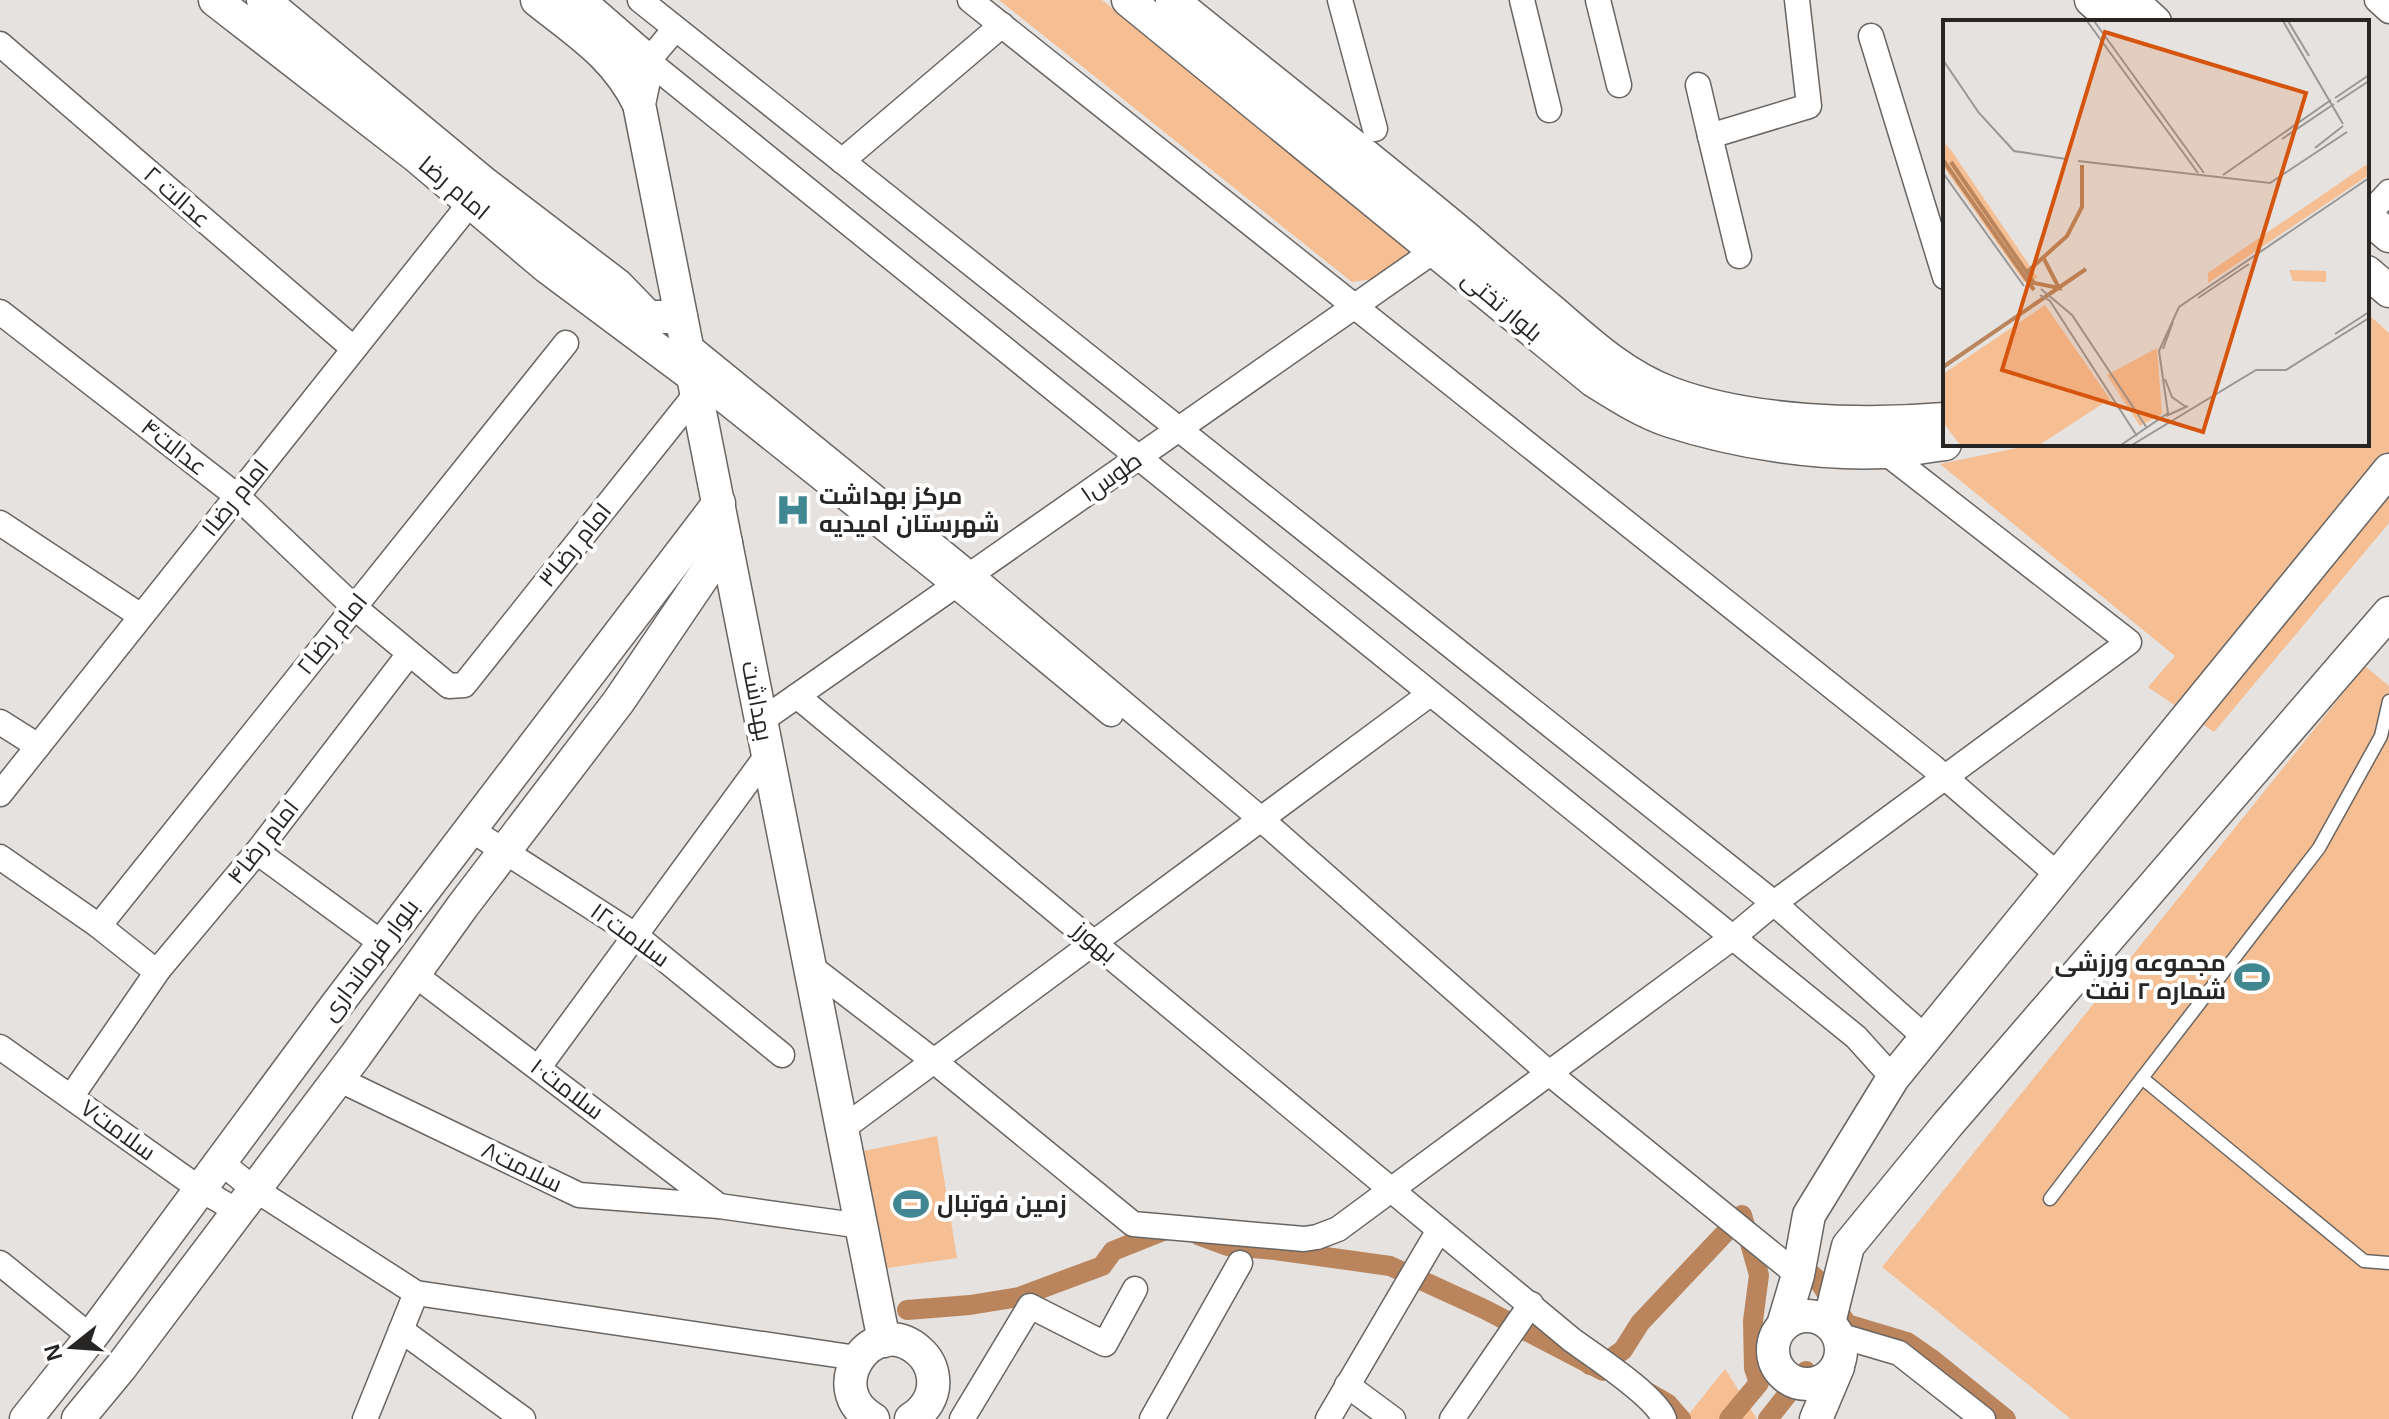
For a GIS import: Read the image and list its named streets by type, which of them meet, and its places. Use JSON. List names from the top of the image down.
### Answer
{
  "streets": {
    "street": [
      "امام رضا",
      "عدالت ۲",
      "بلوار تختی",
      "عدالت۴",
      "طوس۱",
      "امام رضا۱",
      "امام رضا۳",
      "امام رضا۲",
      "بهداشت",
      "امام رضا۴",
      "سلامت۱۲",
      "بهورز",
      "بلوار فرمانداری",
      "سلامت۱۰",
      "سلامت۷",
      "سلامت۸"
    ]
  },
  "crossings": [
    ["امام رضا", "امام رضا۱"],
    ["امام رضا", "امام رضا۳"],
    ["امام رضا", "بهداشت"],
    ["عدالت ۲", "امام رضا۱"],
    ["بلوار تختی", "طوس۱"],
    ["عدالت۴", "امام رضا۱"],
    ["عدالت۴", "امام رضا۳"],
    ["عدالت۴", "امام رضا۲"],
    ["عدالت۴", "امام رضا۴"],
    ["طوس۱", "بهداشت"],
    ["طوس۱", "بهورز"],
    ["امام رضا۳", "بهداشت"],
    ["بهداشت", "بلوار فرمانداری"],
    ["بهداشت", "سلامت۸"],
    ["امام رضا۴", "سلامت۷"],
    ["سلامت۱۲", "بلوار فرمانداری"],
    ["بلوار فرمانداری", "سلامت۱۰"],
    ["بلوار فرمانداری", "سلامت۷"],
    ["بلوار فرمانداری", "سلامت۸"],
    ["سلامت۱۰", "سلامت۸"]
  ],
  "places": {
    "hospital": ["مرکز بهداشت شهرستان امیدیه"],
    "sports": ["مجموعه ورزشی شماره ۲ نفت", "زمین فوتبال"]
  },
  "north": "left"
}
